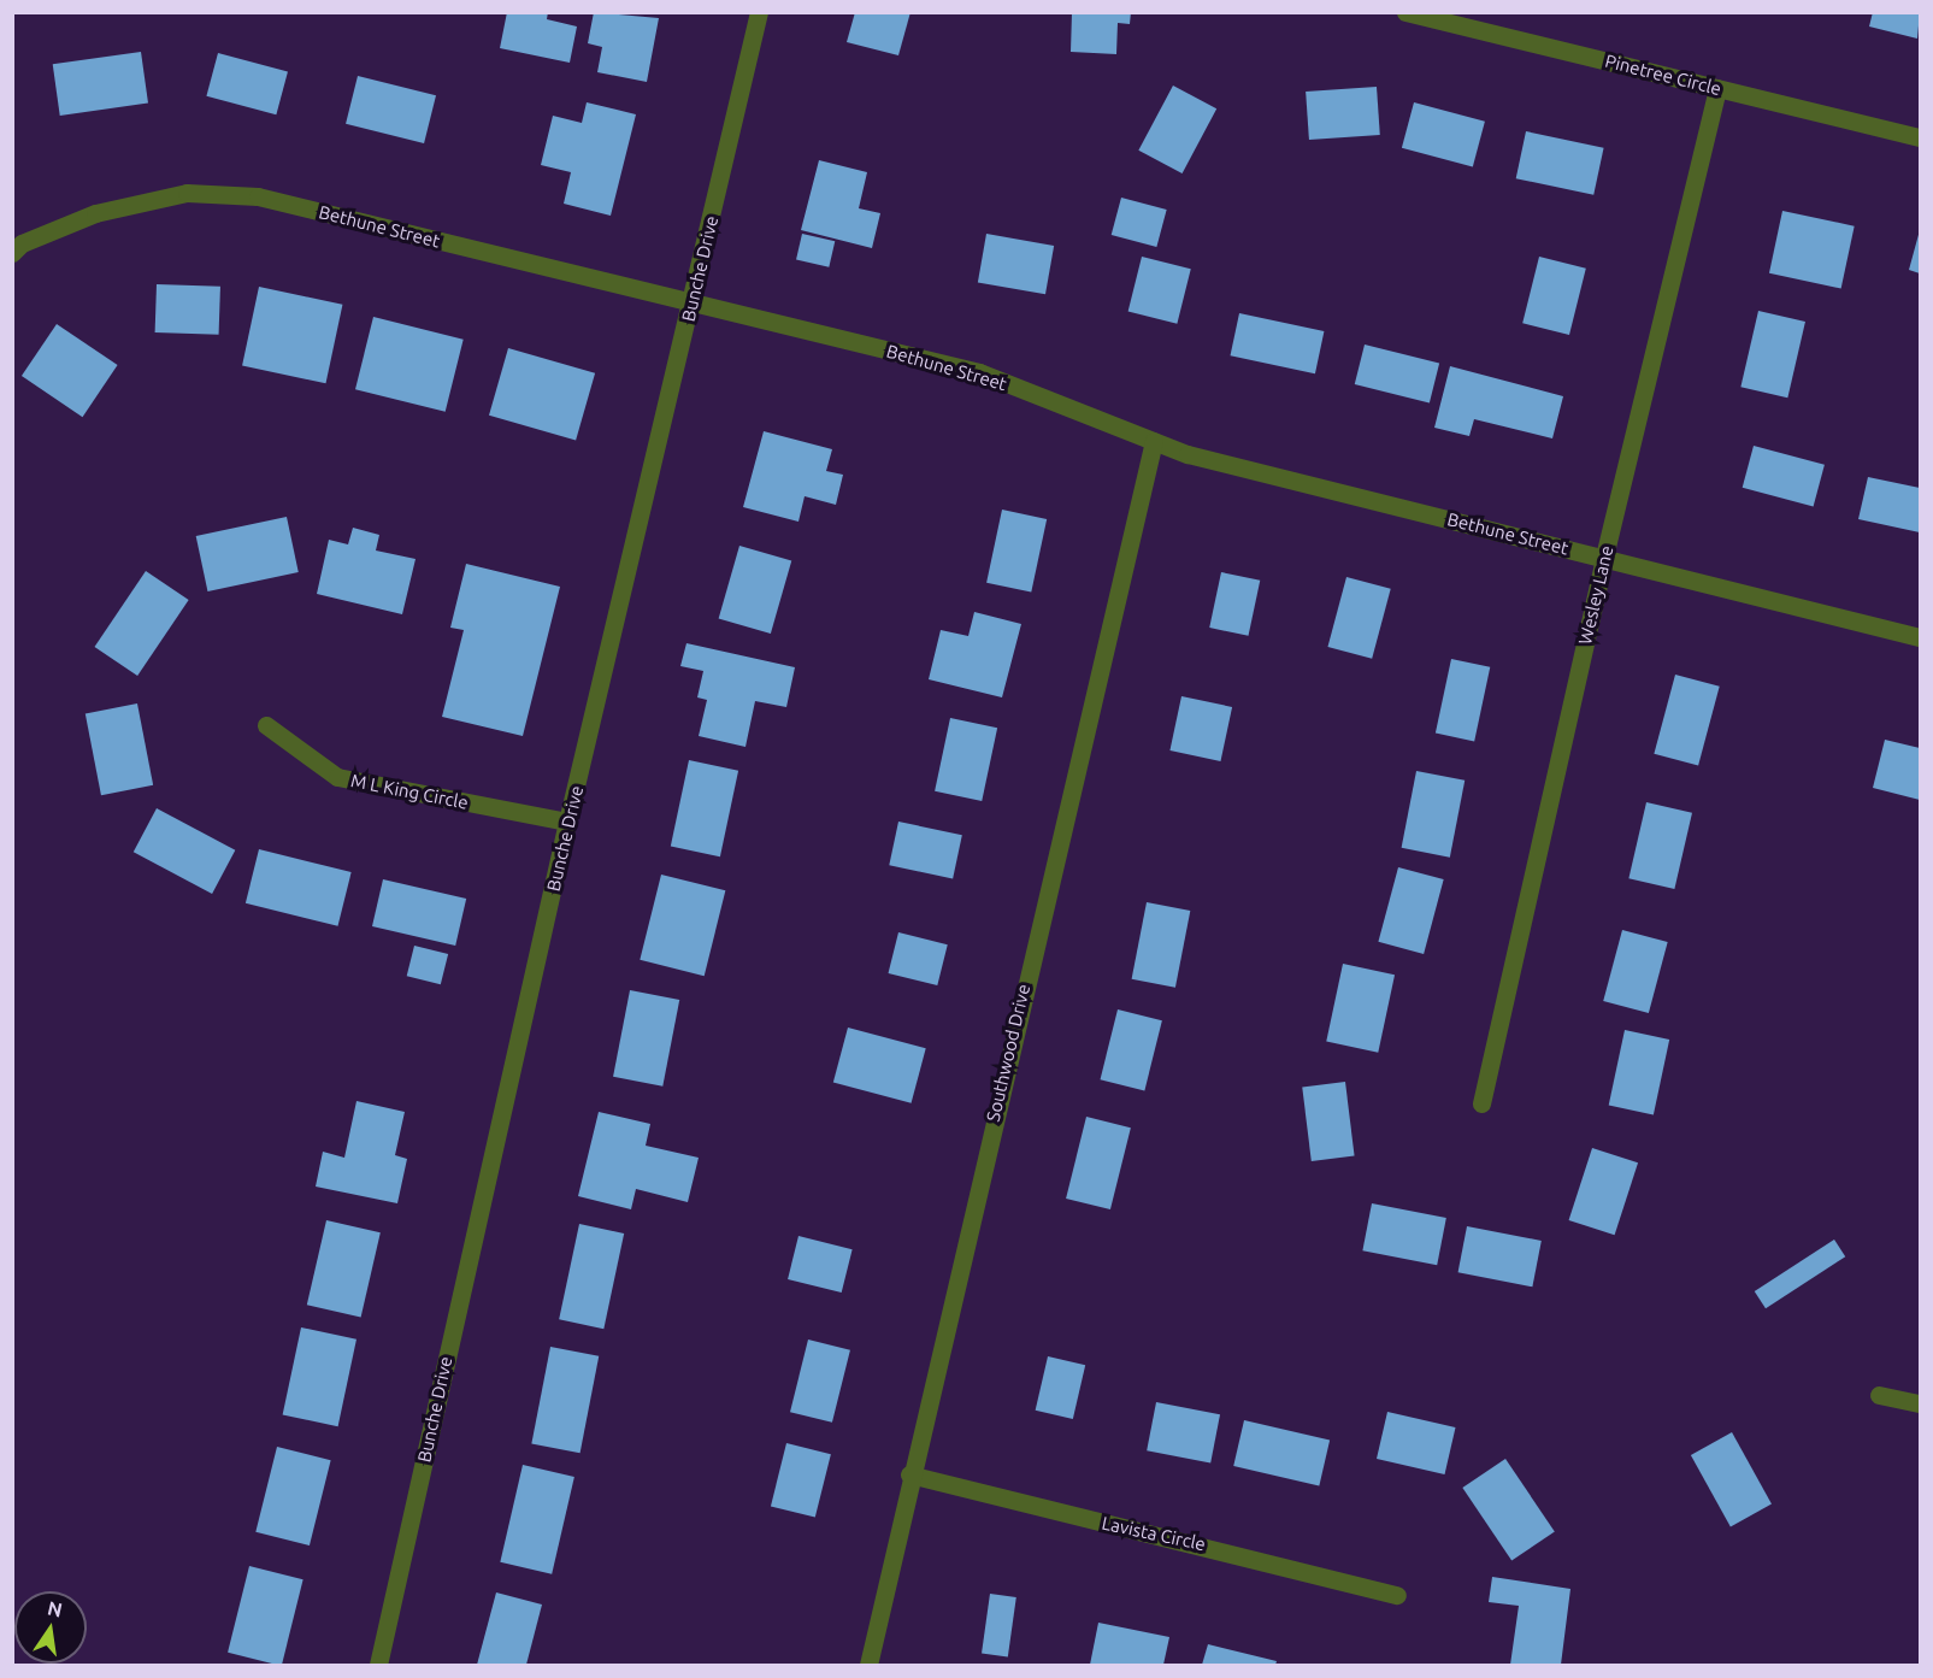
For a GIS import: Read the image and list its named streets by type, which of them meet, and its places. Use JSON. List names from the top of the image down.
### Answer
{
  "streets": {
    "street": [
      "Pinetree Circle",
      "Bethune Street",
      "Bunche Drive",
      "Wesley Lane",
      "M L King Circle",
      "Southwood Drive",
      "Lavista Circle"
    ]
  },
  "crossings": [
    ["Pinetree Circle", "Wesley Lane"],
    ["Bethune Street", "Bunche Drive"],
    ["Bethune Street", "Wesley Lane"],
    ["Bethune Street", "Southwood Drive"],
    ["Bunche Drive", "M L King Circle"],
    ["Southwood Drive", "Lavista Circle"]
  ],
  "north": "top"
}
